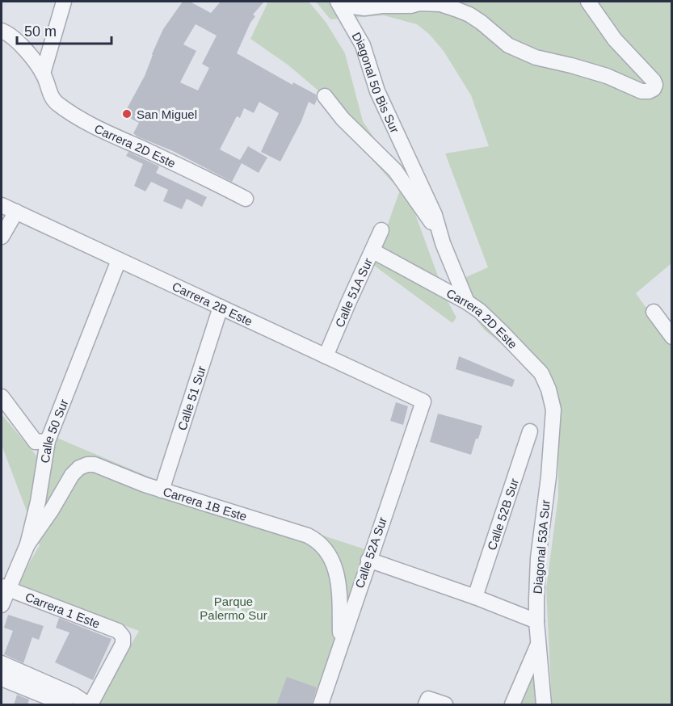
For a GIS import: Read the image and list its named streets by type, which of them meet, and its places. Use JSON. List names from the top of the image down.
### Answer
{
  "streets": {
    "street": [
      "Diagonal 50 Bis Sur",
      "Carrera 2D Este",
      "Calle 51A Sur",
      "Carrera 2B Este",
      "Calle 51 Sur",
      "Calle 50 Sur",
      "Carrera 1B Este",
      "Calle 52B Sur",
      "Diagonal 53A Sur",
      "Calle 52A Sur",
      "Carrera 1 Este"
    ]
  },
  "crossings": [
    ["Carrera 2D Este", "Calle 51A Sur"],
    ["Carrera 2D Este", "Diagonal 53A Sur"],
    ["Calle 51A Sur", "Carrera 2B Este"],
    ["Carrera 2B Este", "Calle 51 Sur"],
    ["Carrera 2B Este", "Calle 50 Sur"],
    ["Carrera 2B Este", "Calle 52A Sur"],
    ["Calle 51 Sur", "Carrera 1B Este"],
    ["Calle 50 Sur", "Carrera 1B Este"],
    ["Calle 50 Sur", "Carrera 1 Este"],
    ["Carrera 1B Este", "Calle 52A Sur"]
  ],
  "parks": ["Parque Palermo Sur"],
  "places": ["San Miguel"],
  "scale_bar": "50 m"
}
